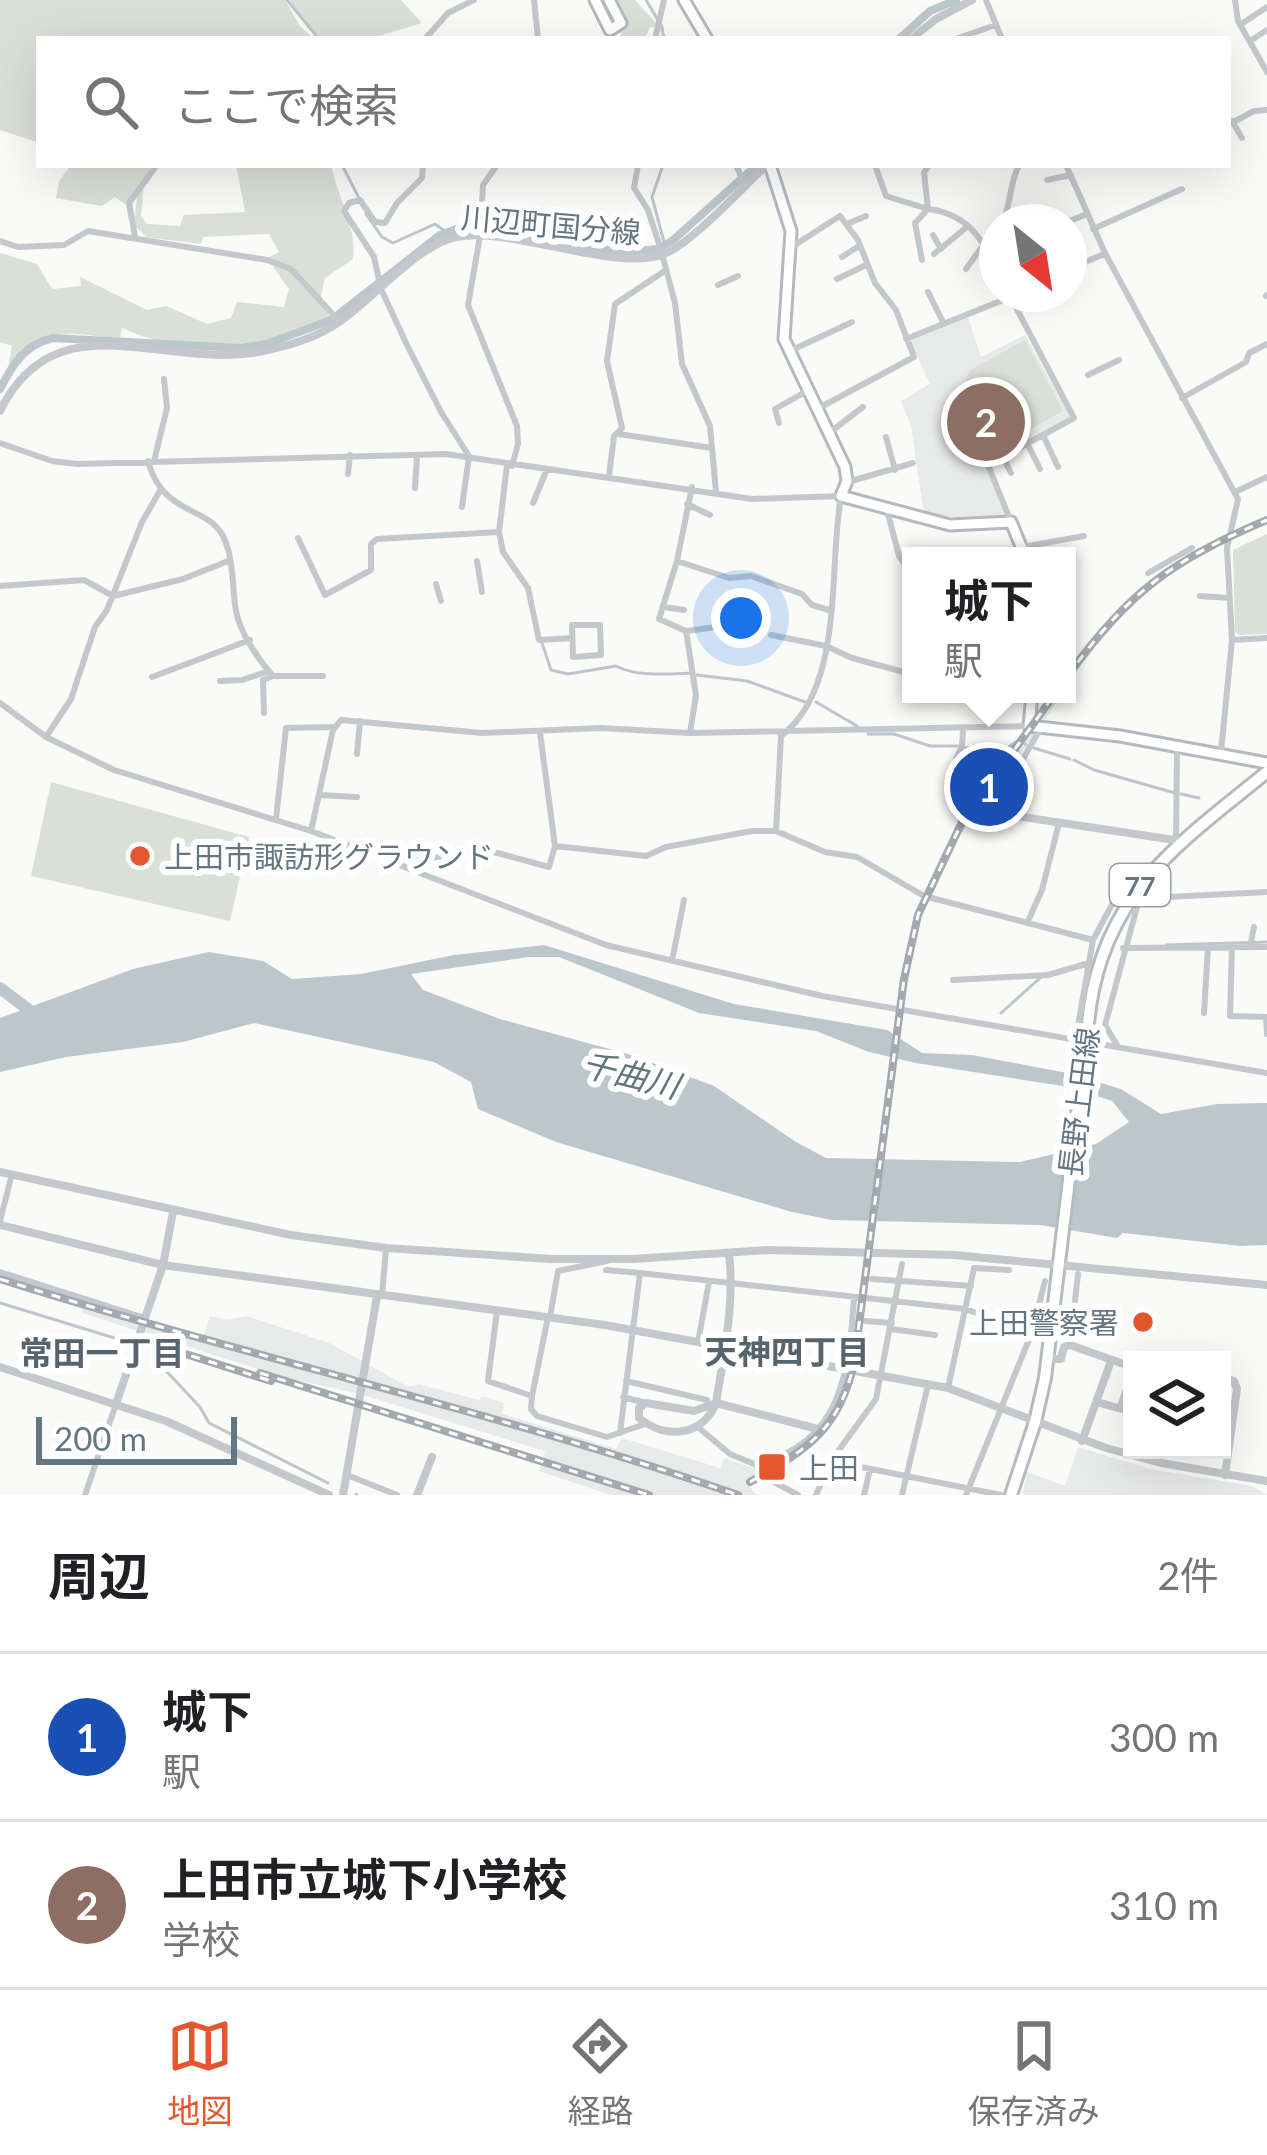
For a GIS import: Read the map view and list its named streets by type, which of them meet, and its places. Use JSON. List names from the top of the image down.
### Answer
{
  "streets": {
    "main road": ["77", "長野上田線"],
    "street": ["川辺町国分線"]
  },
  "districts": ["天神四丁目", "常田一丁目"],
  "water": ["千曲川"],
  "places": {
    "other": ["上田市諏訪形グラウンド", "上田警察署"],
    "transit": ["上田"]
  },
  "scale_bar": "200 m",
  "north": "bottom right",
  "page": {
    "search": "ここで検索",
    "pins": ["2", "1"],
    "popup": ["城下", "駅"],
    "scale": "200 m",
    "heading": ["周辺", "2件"],
    "list": [
      {
        "mark": "1",
        "name": "城下",
        "note": "駅",
        "value": "300 m"
      },
      {
        "mark": "2",
        "name": "上田市立城下小学校",
        "note": "学校",
        "value": "310 m"
      }
    ],
    "nav": ["地図", "経路", "保存済み"]
  }
}
